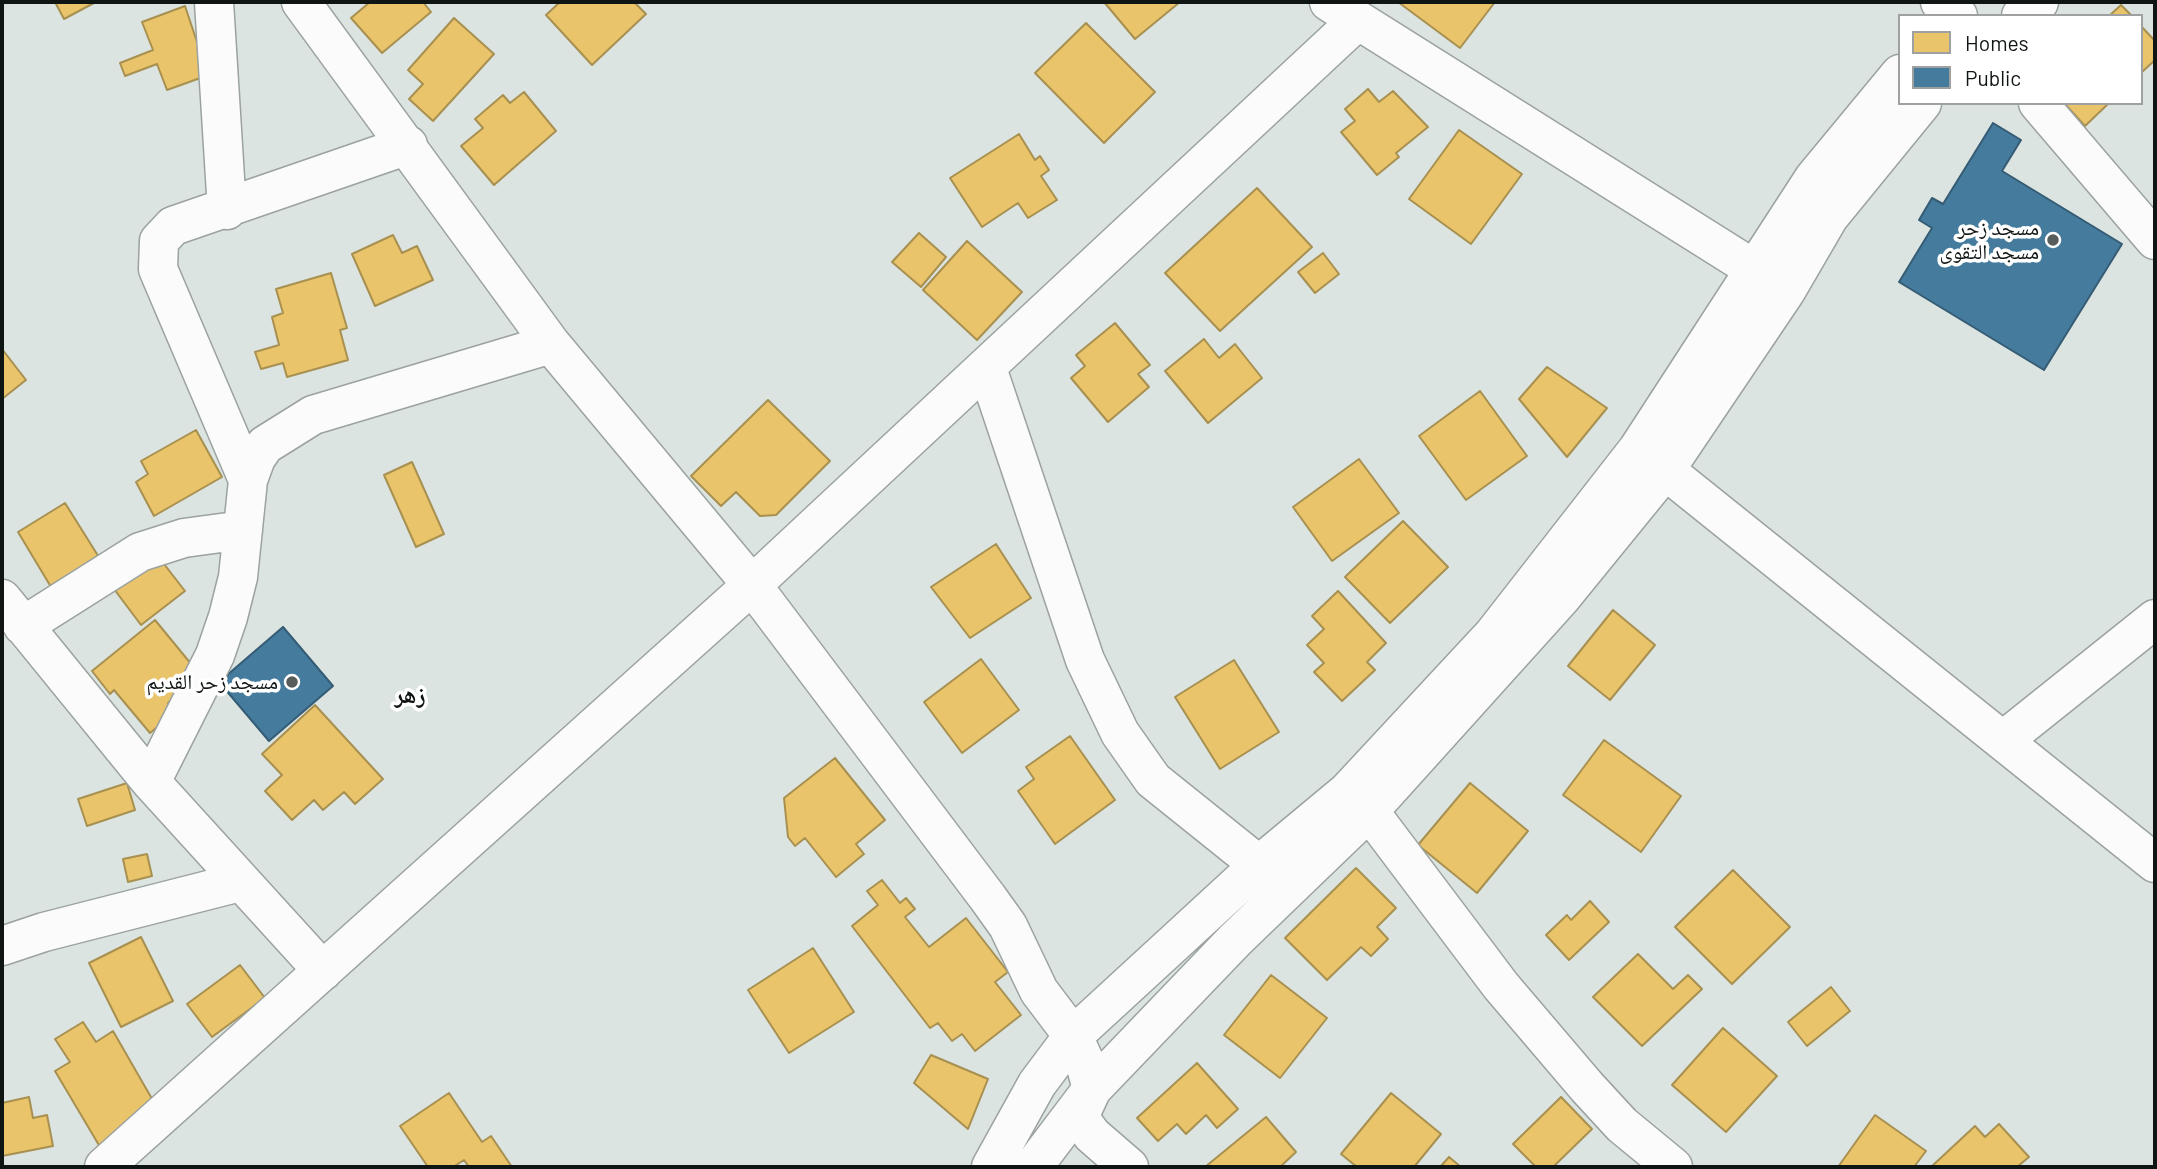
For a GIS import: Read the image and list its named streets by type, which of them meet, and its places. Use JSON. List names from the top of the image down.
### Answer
{
  "districts": ["زهر"],
  "places": ["مسجد زحر مسجد التقوى", "مسجد زحر القديم"],
  "legend": ["Homes", "Public"]
}
